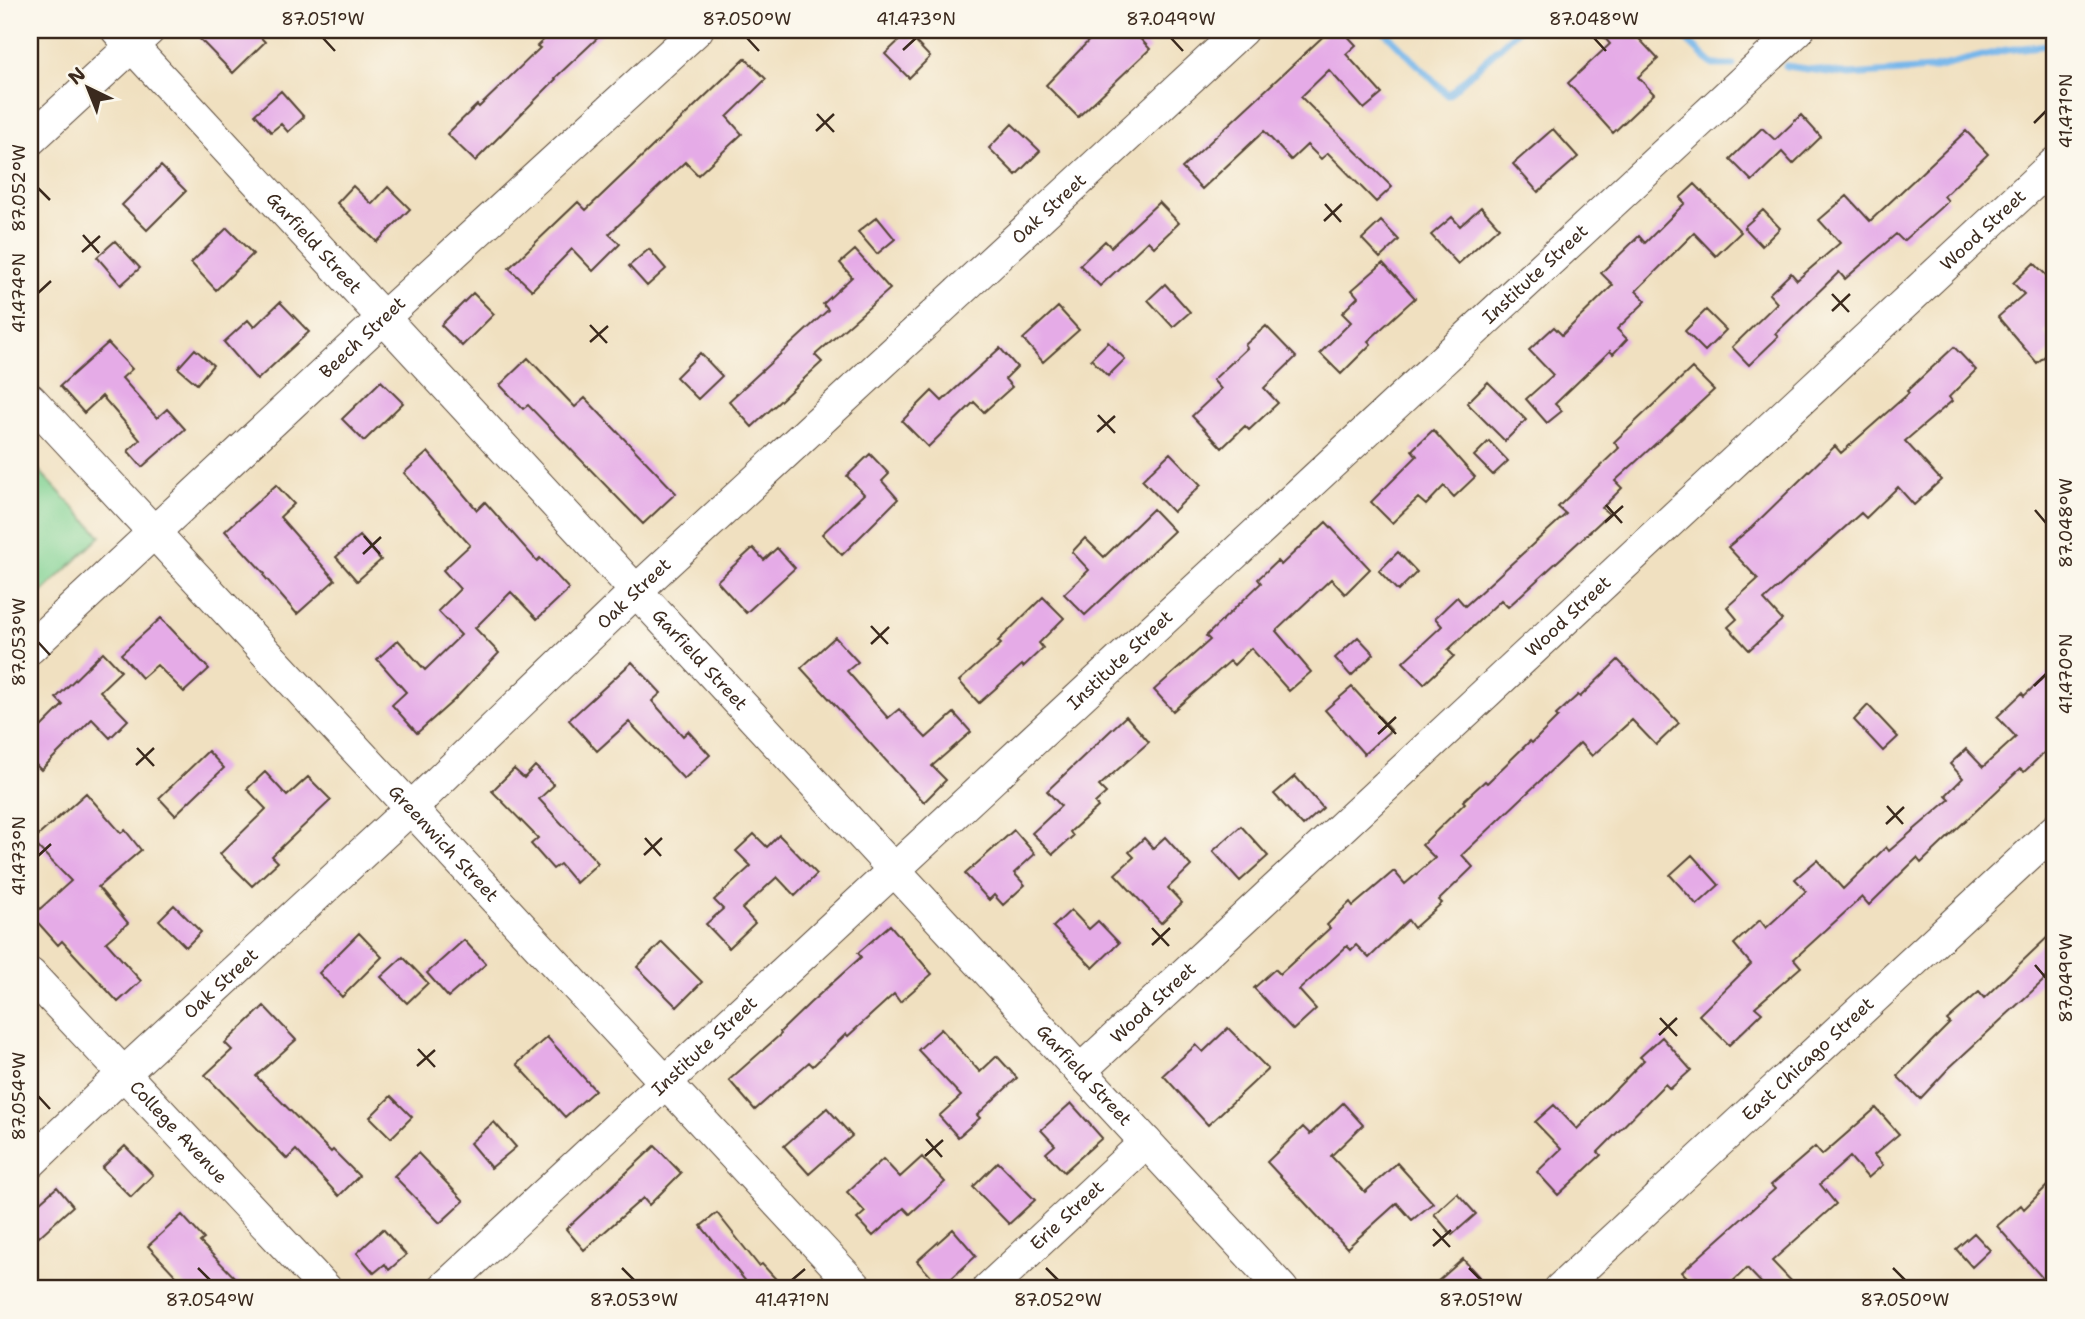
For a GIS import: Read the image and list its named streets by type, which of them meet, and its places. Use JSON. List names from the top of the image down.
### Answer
{
  "streets": {
    "street": [
      "Oak Street",
      "Wood Street",
      "Garfield Street",
      "Institute Street",
      "Beech Street",
      "Greenwich Street",
      "East Chicago Street",
      "College Avenue",
      "Erie Street"
    ]
  },
  "crossings": [
    ["Oak Street", "Garfield Street"],
    ["Oak Street", "Greenwich Street"],
    ["Oak Street", "College Avenue"],
    ["Wood Street", "Garfield Street"],
    ["Garfield Street", "Institute Street"],
    ["Garfield Street", "Beech Street"],
    ["Garfield Street", "Erie Street"],
    ["Institute Street", "Greenwich Street"],
    ["Beech Street", "Greenwich Street"]
  ],
  "north": "top left",
  "coordinates": [
    "87.051°W",
    "87.050°W",
    "41.473°N",
    "87.049°W",
    "87.048°W",
    "41.471°N",
    "87.052°W",
    "41.474°N",
    "87.053°W",
    "41.470°N",
    "87.054°W"
  ]
}
